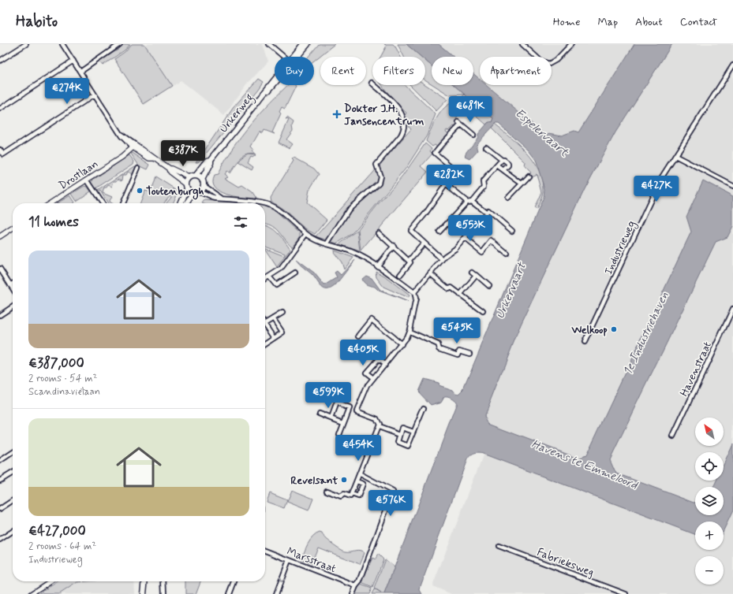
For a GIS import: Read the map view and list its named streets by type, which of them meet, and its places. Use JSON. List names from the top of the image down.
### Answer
{
  "streets": {
    "main road": ["Urkerweg"],
    "street": [
      "Drostlaan",
      "Industrieweg",
      "Havenstraat",
      "Marsstraat",
      "Fabrieksweg"
    ]
  },
  "water": [
    "Espelervaart",
    "Urkervaart",
    "1e Industriehaven",
    "Havens te Emmeloord"
  ],
  "places": {
    "health": ["Dokter J.H. Jansencentrum"],
    "other": ["Toutenburgh", "Welkoop", "Revelsant"]
  },
  "north": "top left",
  "page": {
    "header": "Habito",
    "nav": [
      "Home",
      "Map",
      "About",
      "Contact"
    ],
    "chip": [
      "Buy",
      "Rent",
      "Filters",
      "New",
      "Apartment"
    ],
    "price": [
      "€274K",
      "€681K",
      "€387K",
      "€282K",
      "€427K",
      "€553K",
      "€545K",
      "€405K",
      "€599K",
      "€454K",
      "€576K"
    ],
    "heading": "11 homes",
    "list": [
      {
        "name": "€387,000",
        "note": "2 rooms · 54 m² · Scandinaviëlaan"
      },
      {
        "name": "€427,000",
        "note": "2 rooms · 64 m² · Industrieweg"
      }
    ],
    "map_buttons": ["+", "−"]
  }
}
